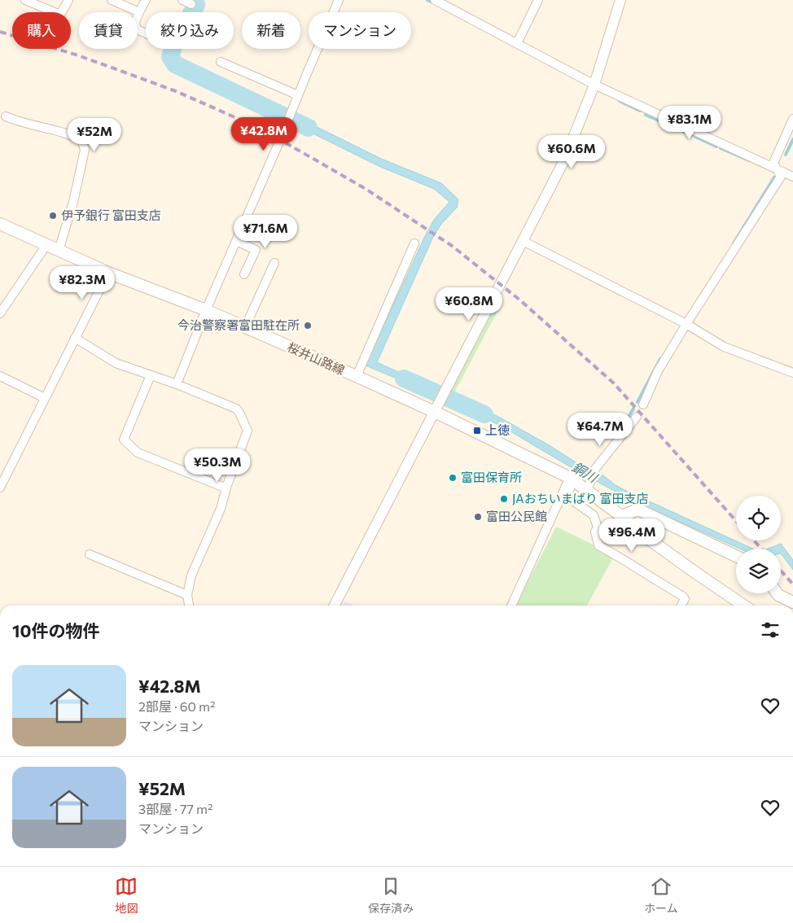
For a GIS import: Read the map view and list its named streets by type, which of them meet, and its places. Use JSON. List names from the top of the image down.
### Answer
{
  "streets": {
    "main road": ["桜井山路線"]
  },
  "water": ["銅川"],
  "places": {
    "other": [
      "伊予銀行 富田支店",
      "今治警察署富田駐在所",
      "富田保育所",
      "JAおちいまばり 富田支店",
      "富田公民館"
    ],
    "transit": ["上徳"]
  },
  "page": {
    "chip": [
      "購入",
      "賃貸",
      "絞り込み",
      "新着",
      "マンション"
    ],
    "price": [
      "¥83.1M",
      "¥42.8M",
      "¥52M",
      "¥60.6M",
      "¥71.6M",
      "¥82.3M",
      "¥60.8M",
      "¥64.7M",
      "¥50.3M",
      "¥96.4M"
    ],
    "heading": "10件の物件",
    "list": [
      {
        "name": "¥42.8M",
        "note": "2部屋 · 60 m² · マンション"
      },
      {
        "name": "¥52M",
        "note": "3部屋 · 77 m² · マンション"
      }
    ],
    "tabs": ["地図", "保存済み", "ホーム"]
  }
}
